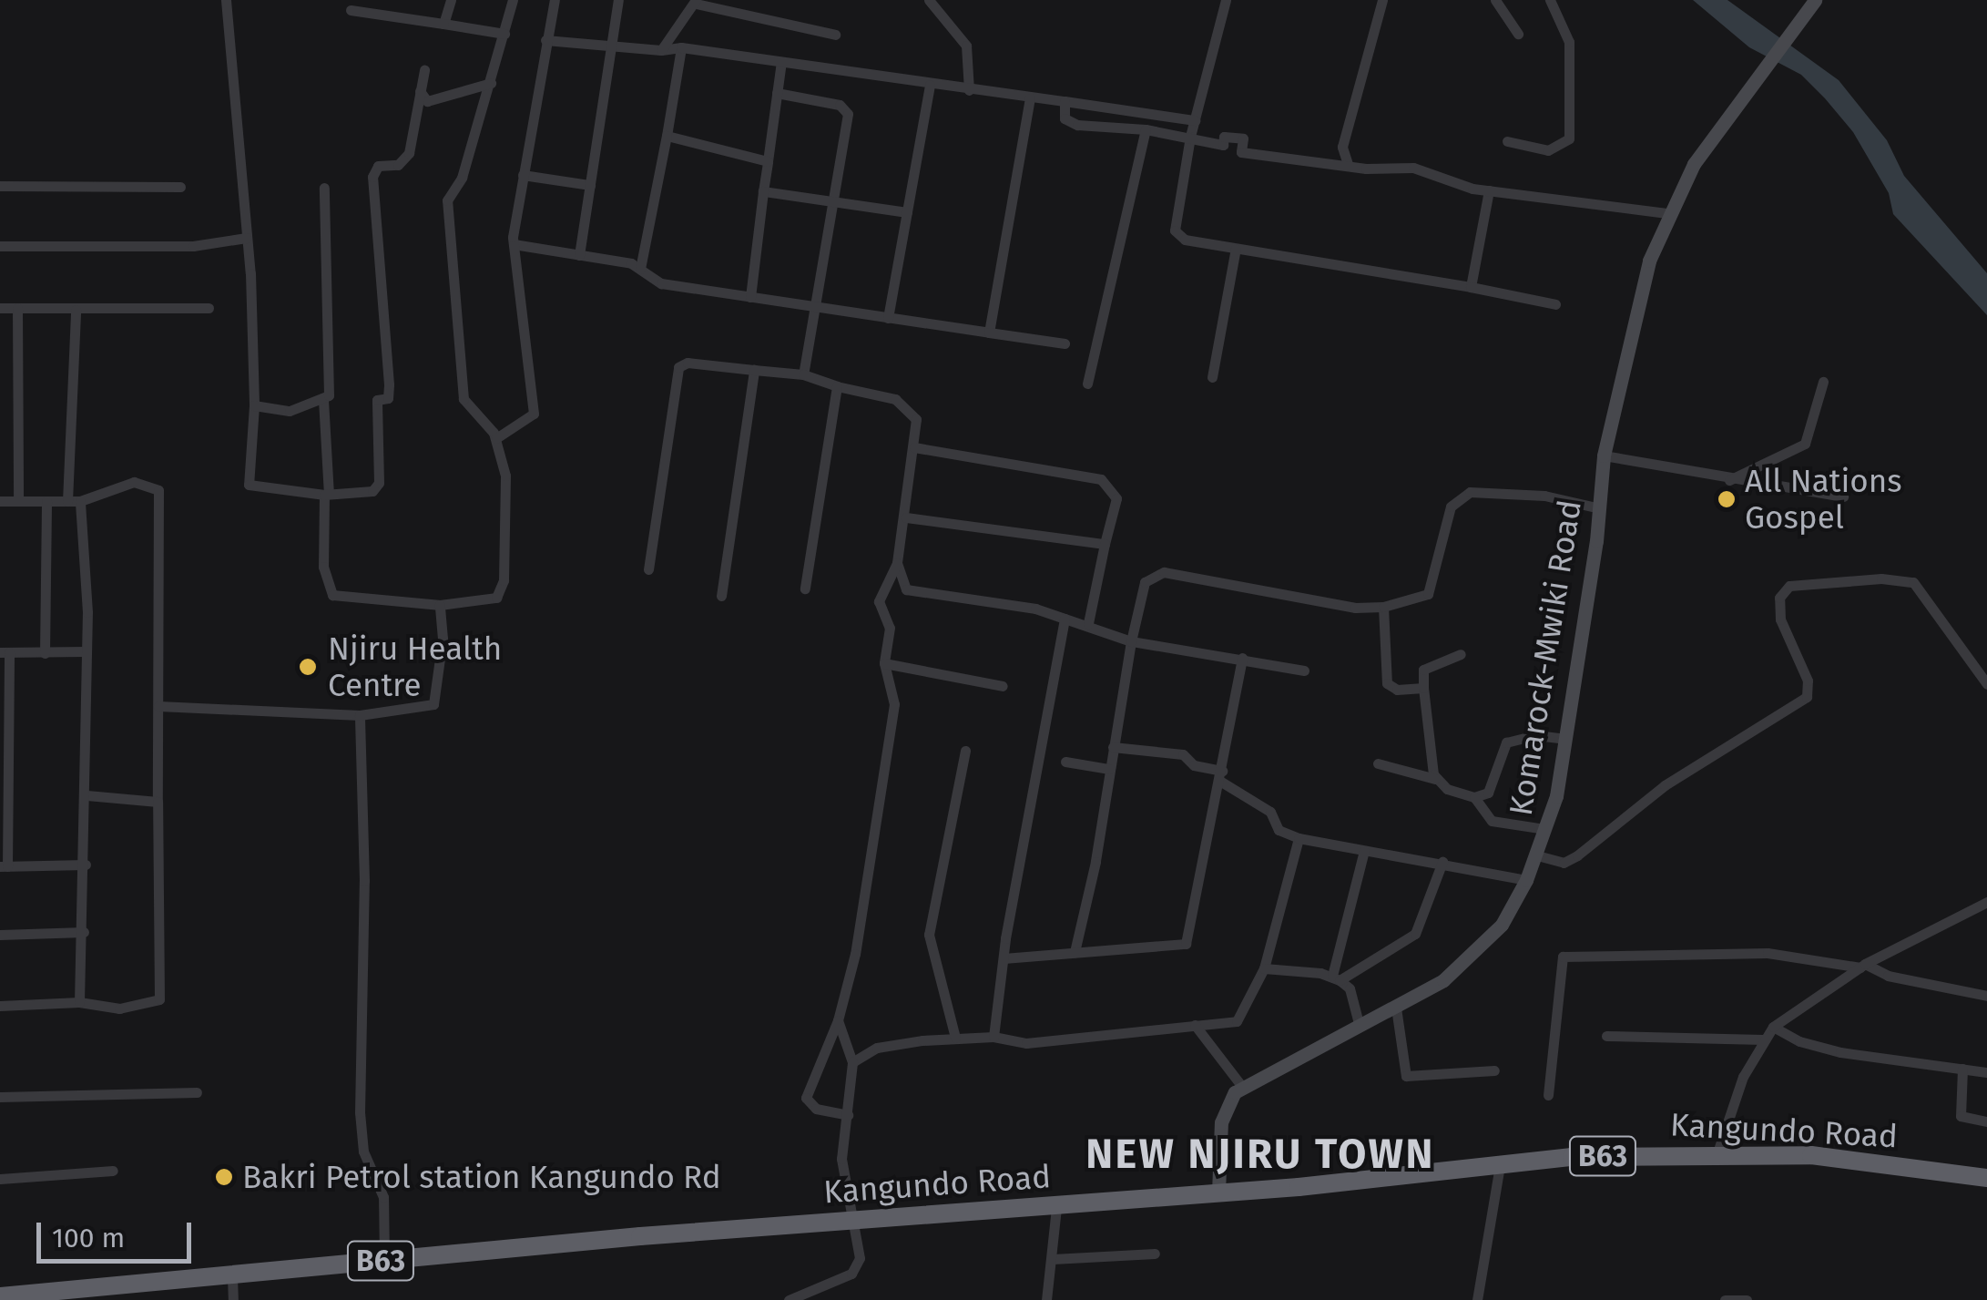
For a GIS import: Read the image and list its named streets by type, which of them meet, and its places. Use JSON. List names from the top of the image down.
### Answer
{
  "streets": {
    "highway": ["Kangundo Road", "B63"],
    "main road": ["Komarock-Mwiki Road"]
  },
  "districts": ["NEW NJIRU TOWN"],
  "places": ["All Nations Gospel", "Njiru Health Centre", "Bakri Petrol station Kangundo Rd"],
  "scale_bar": "100 m"
}
